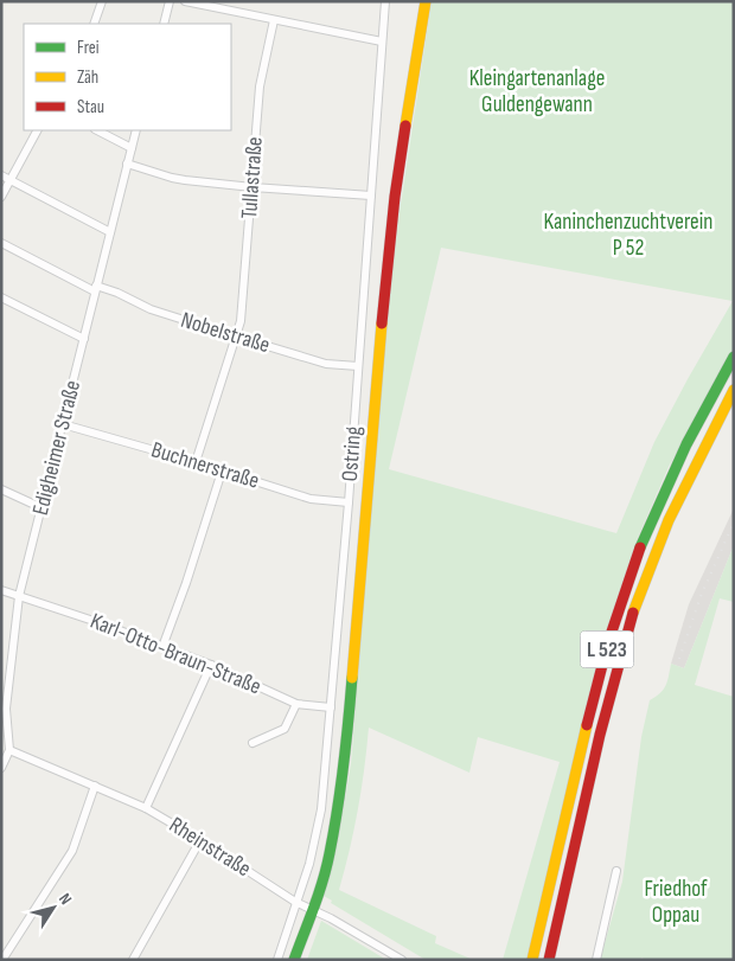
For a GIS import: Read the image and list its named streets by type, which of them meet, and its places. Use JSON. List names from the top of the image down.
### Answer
{
  "streets": {
    "main road": ["L 523"],
    "street": [
      "Tullastraße",
      "Nobelstraße",
      "Edigheimer Straße",
      "Ostring",
      "Buchnerstraße",
      "Karl-Otto-Braun-Straße",
      "Rheinstraße"
    ]
  },
  "crossings": [
    ["Tullastraße", "Nobelstraße"],
    ["Tullastraße", "Buchnerstraße"],
    ["Nobelstraße", "Edigheimer Straße"],
    ["Nobelstraße", "Ostring"],
    ["Edigheimer Straße", "Buchnerstraße"],
    ["Edigheimer Straße", "Karl-Otto-Braun-Straße"],
    ["Edigheimer Straße", "Rheinstraße"],
    ["Ostring", "Buchnerstraße"],
    ["Ostring", "Karl-Otto-Braun-Straße"],
    ["Ostring", "Rheinstraße"]
  ],
  "parks": ["Kleingartenanlage Guldengewann", "Kaninchenzuchtverein P 52", "Friedhof Oppau"],
  "legend": ["Frei", "Zäh", "Stau"],
  "north": "top right"
}
